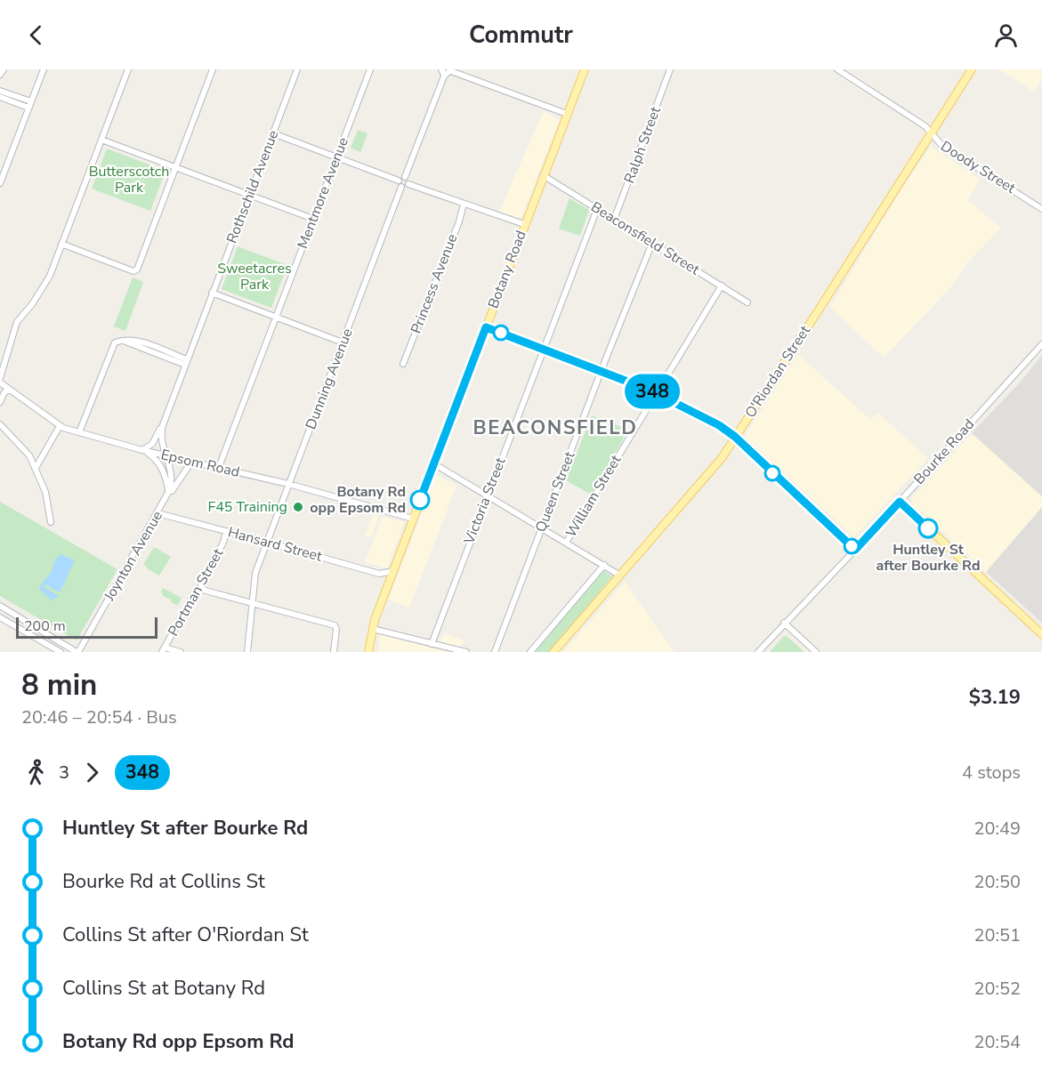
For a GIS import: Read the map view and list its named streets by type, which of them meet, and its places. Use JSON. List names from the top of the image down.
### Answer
{
  "streets": {
    "main road": ["Botany Road", "O'Riordan Street", "Bourke Road"],
    "street": [
      "Ralph Street",
      "Doody Street",
      "Rothschild Avenue",
      "Mentmore Avenue",
      "Beaconsfield Street",
      "Princess Avenue",
      "Dunning Avenue",
      "Epsom Road",
      "Queen Street",
      "William Street",
      "Victoria Street",
      "Hansard Street",
      "Joynton Avenue",
      "Portman Street"
    ]
  },
  "crossings": [
    ["Ralph Street", "Beaconsfield Street"],
    ["Doody Street", "O'Riordan Street"],
    ["Rothschild Avenue", "Epsom Road"],
    ["Rothschild Avenue", "Joynton Avenue"],
    ["Mentmore Avenue", "Epsom Road"],
    ["Beaconsfield Street", "Botany Road"],
    ["Beaconsfield Street", "Queen Street"],
    ["Beaconsfield Street", "William Street"],
    ["Beaconsfield Street", "Victoria Street"],
    ["Botany Road", "Epsom Road"],
    ["Botany Road", "Hansard Street"],
    ["Dunning Avenue", "Epsom Road"],
    ["Dunning Avenue", "Hansard Street"],
    ["Epsom Road", "Joynton Avenue"],
    ["Hansard Street", "Joynton Avenue"],
    ["Hansard Street", "Portman Street"]
  ],
  "districts": ["BEACONSFIELD"],
  "parks": ["Butterscotch Park", "Sweetacres Park"],
  "places": ["Botany Rd opp Epsom Rd", "F45 Training", "Huntley St after Bourke Rd"],
  "lines": ["bus line 348"],
  "scale_bar": "200 m",
  "page": {
    "header": "Commutr",
    "on_map": "348",
    "scale": "200 m",
    "heading": ["8 min", "20:46 – 20:54 · Bus", "$3.19"],
    "legs": ["3", "348", "4 stops"],
    "list": [
      {
        "name": "Huntley St after Bourke Rd",
        "value": "20:49"
      },
      {
        "name": "Bourke Rd at Collins St",
        "value": "20:50"
      },
      {
        "name": "Collins St after O'Riordan St",
        "value": "20:51"
      },
      {
        "name": "Collins St at Botany Rd",
        "value": "20:52"
      },
      {
        "name": "Botany Rd opp Epsom Rd",
        "value": "20:54"
      }
    ]
  }
}
